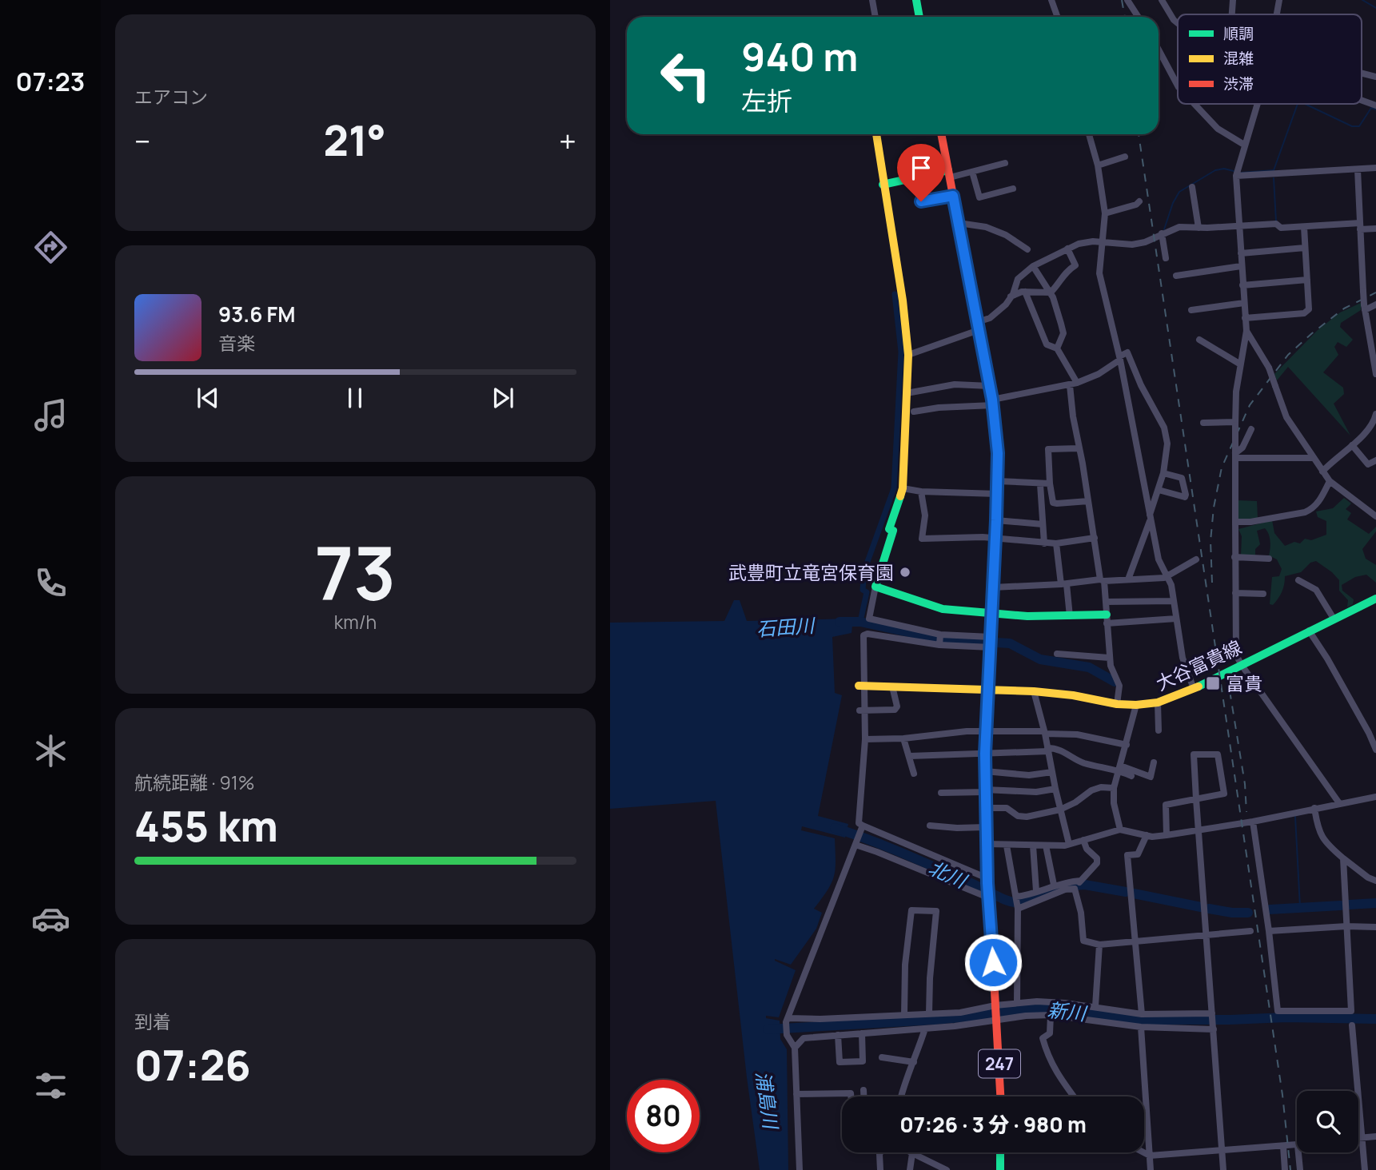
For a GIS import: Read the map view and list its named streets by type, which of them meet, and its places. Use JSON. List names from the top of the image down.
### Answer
{
  "streets": {
    "main road": ["大谷富貴線", "247"]
  },
  "crossings": [
    ["大谷富貴線", "247"]
  ],
  "water": [
    "石田川",
    "北川",
    "新川",
    "浦島川"
  ],
  "places": {
    "other": ["武豊町立竜宮保育園"],
    "transit": ["富貴"]
  },
  "legend": ["順調", "混雑", "渋滞"],
  "page": {
    "tabs": "07:23",
    "tile": [
      "エアコン",
      ["73", "km/h"],
      ["航続距離 · 91%", "455 km"],
      ["到着", "07:26"]
    ],
    "turn": ["940 m", "左折"],
    "heat": ["−", "21°", "+"],
    "song": ["93.6 FM", "音楽"],
    "limit": "80",
    "trip": "07:26 · 3 分 · 980 m"
  }
}
